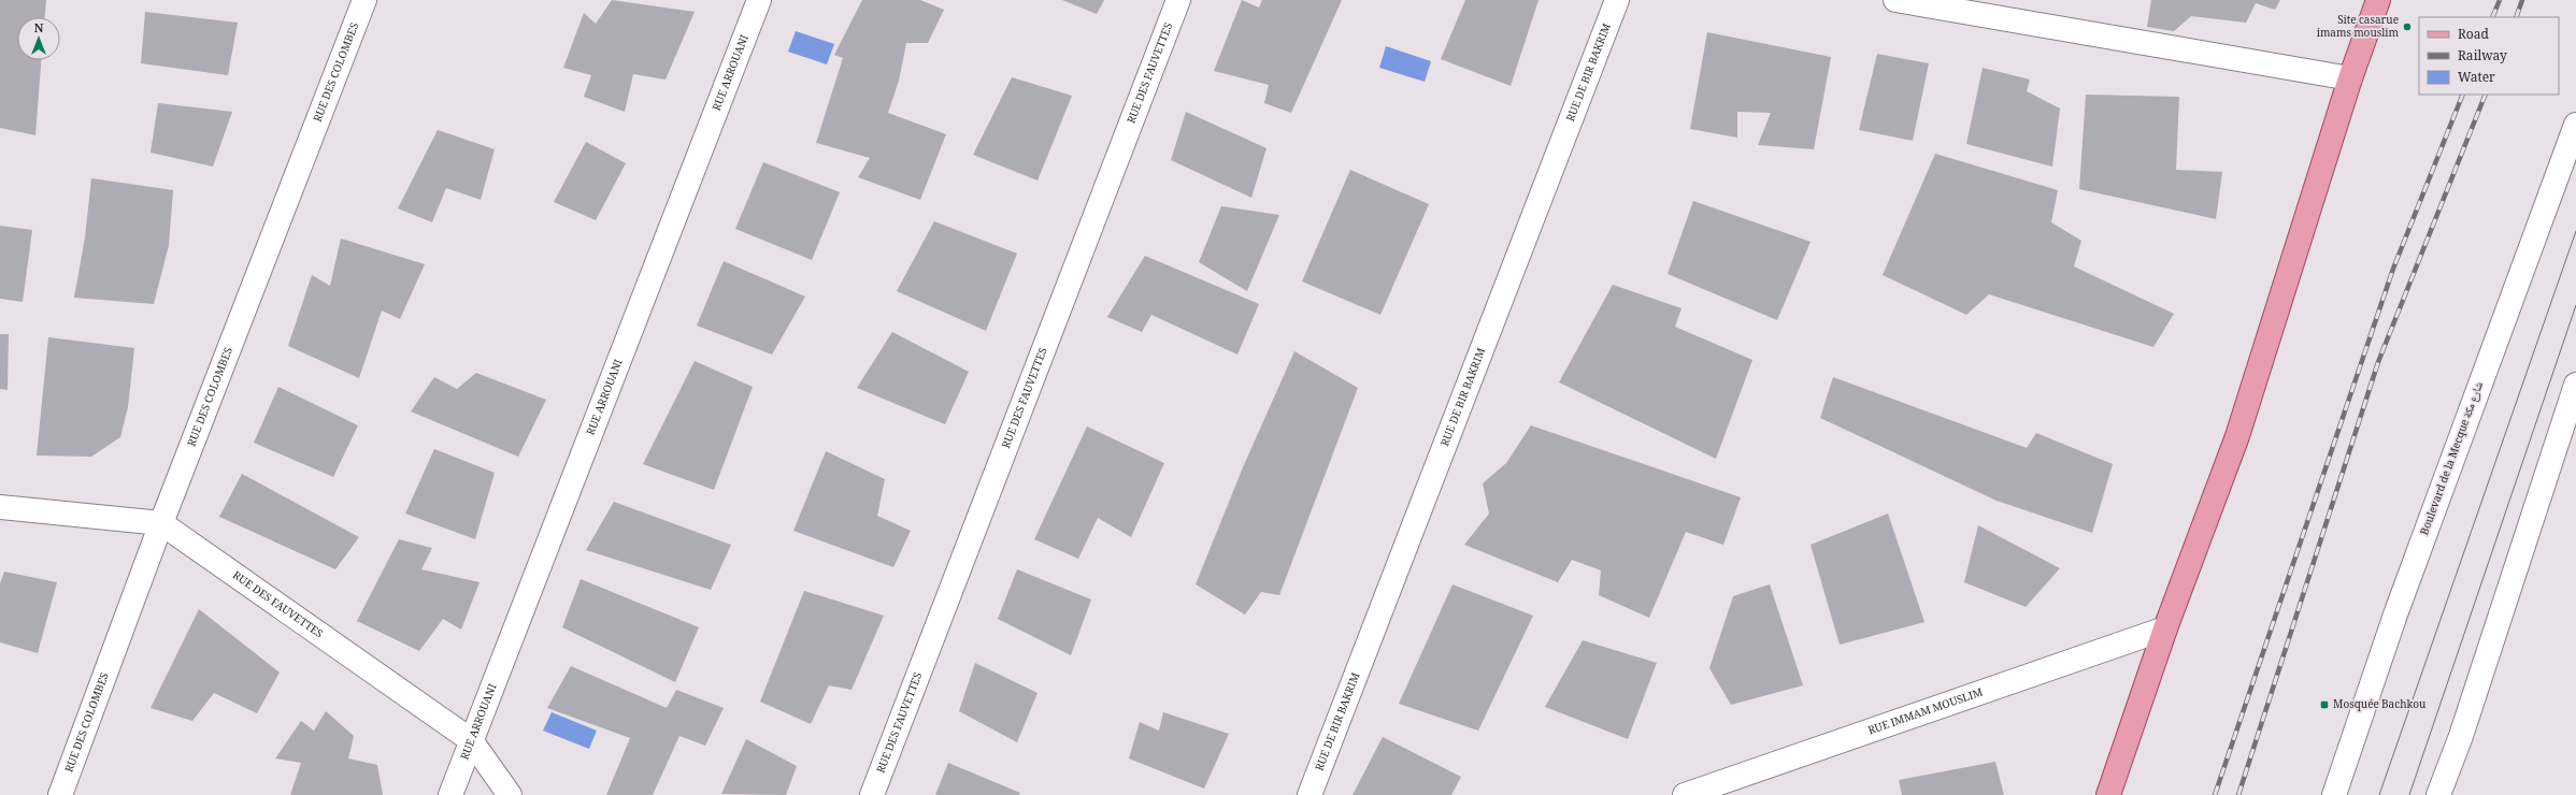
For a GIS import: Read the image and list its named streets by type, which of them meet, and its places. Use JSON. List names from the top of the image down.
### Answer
{
  "streets": {
    "street": [
      "RUE DES COLOMBES",
      "RUE ARROUANI",
      "RUE DES FAUVETTES",
      "RUE DE BIR BAKRIM",
      "Boulevard de la Mecque شارع مكة",
      "RUE IMMAM MOUSLIM"
    ]
  },
  "crossings": [
    ["RUE DES COLOMBES", "RUE DES FAUVETTES"],
    ["RUE ARROUANI", "RUE DES FAUVETTES"]
  ],
  "places": {
    "other": ["Site casarue imams mouslim"],
    "transit": ["Mosquée Bachkou"]
  },
  "legend": ["Road", "Railway", "Water"],
  "north": "top"
}
